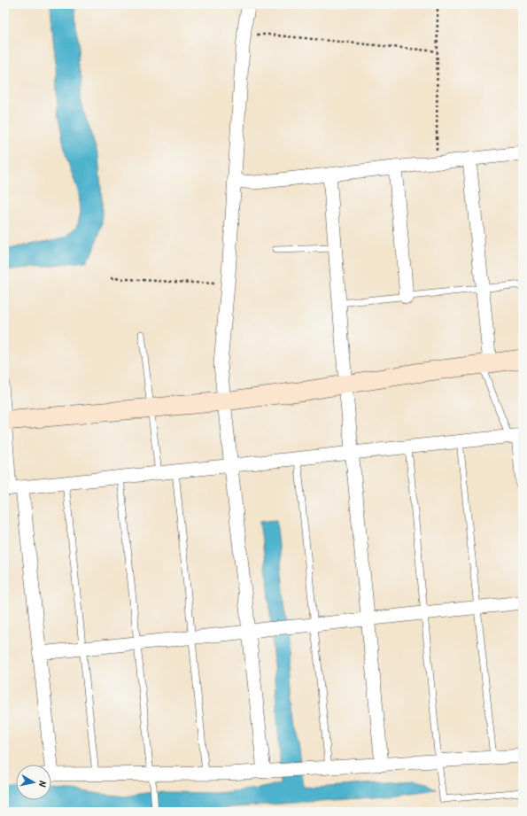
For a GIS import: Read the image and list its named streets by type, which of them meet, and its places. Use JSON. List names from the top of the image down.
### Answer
{
  "north": "right"
}
